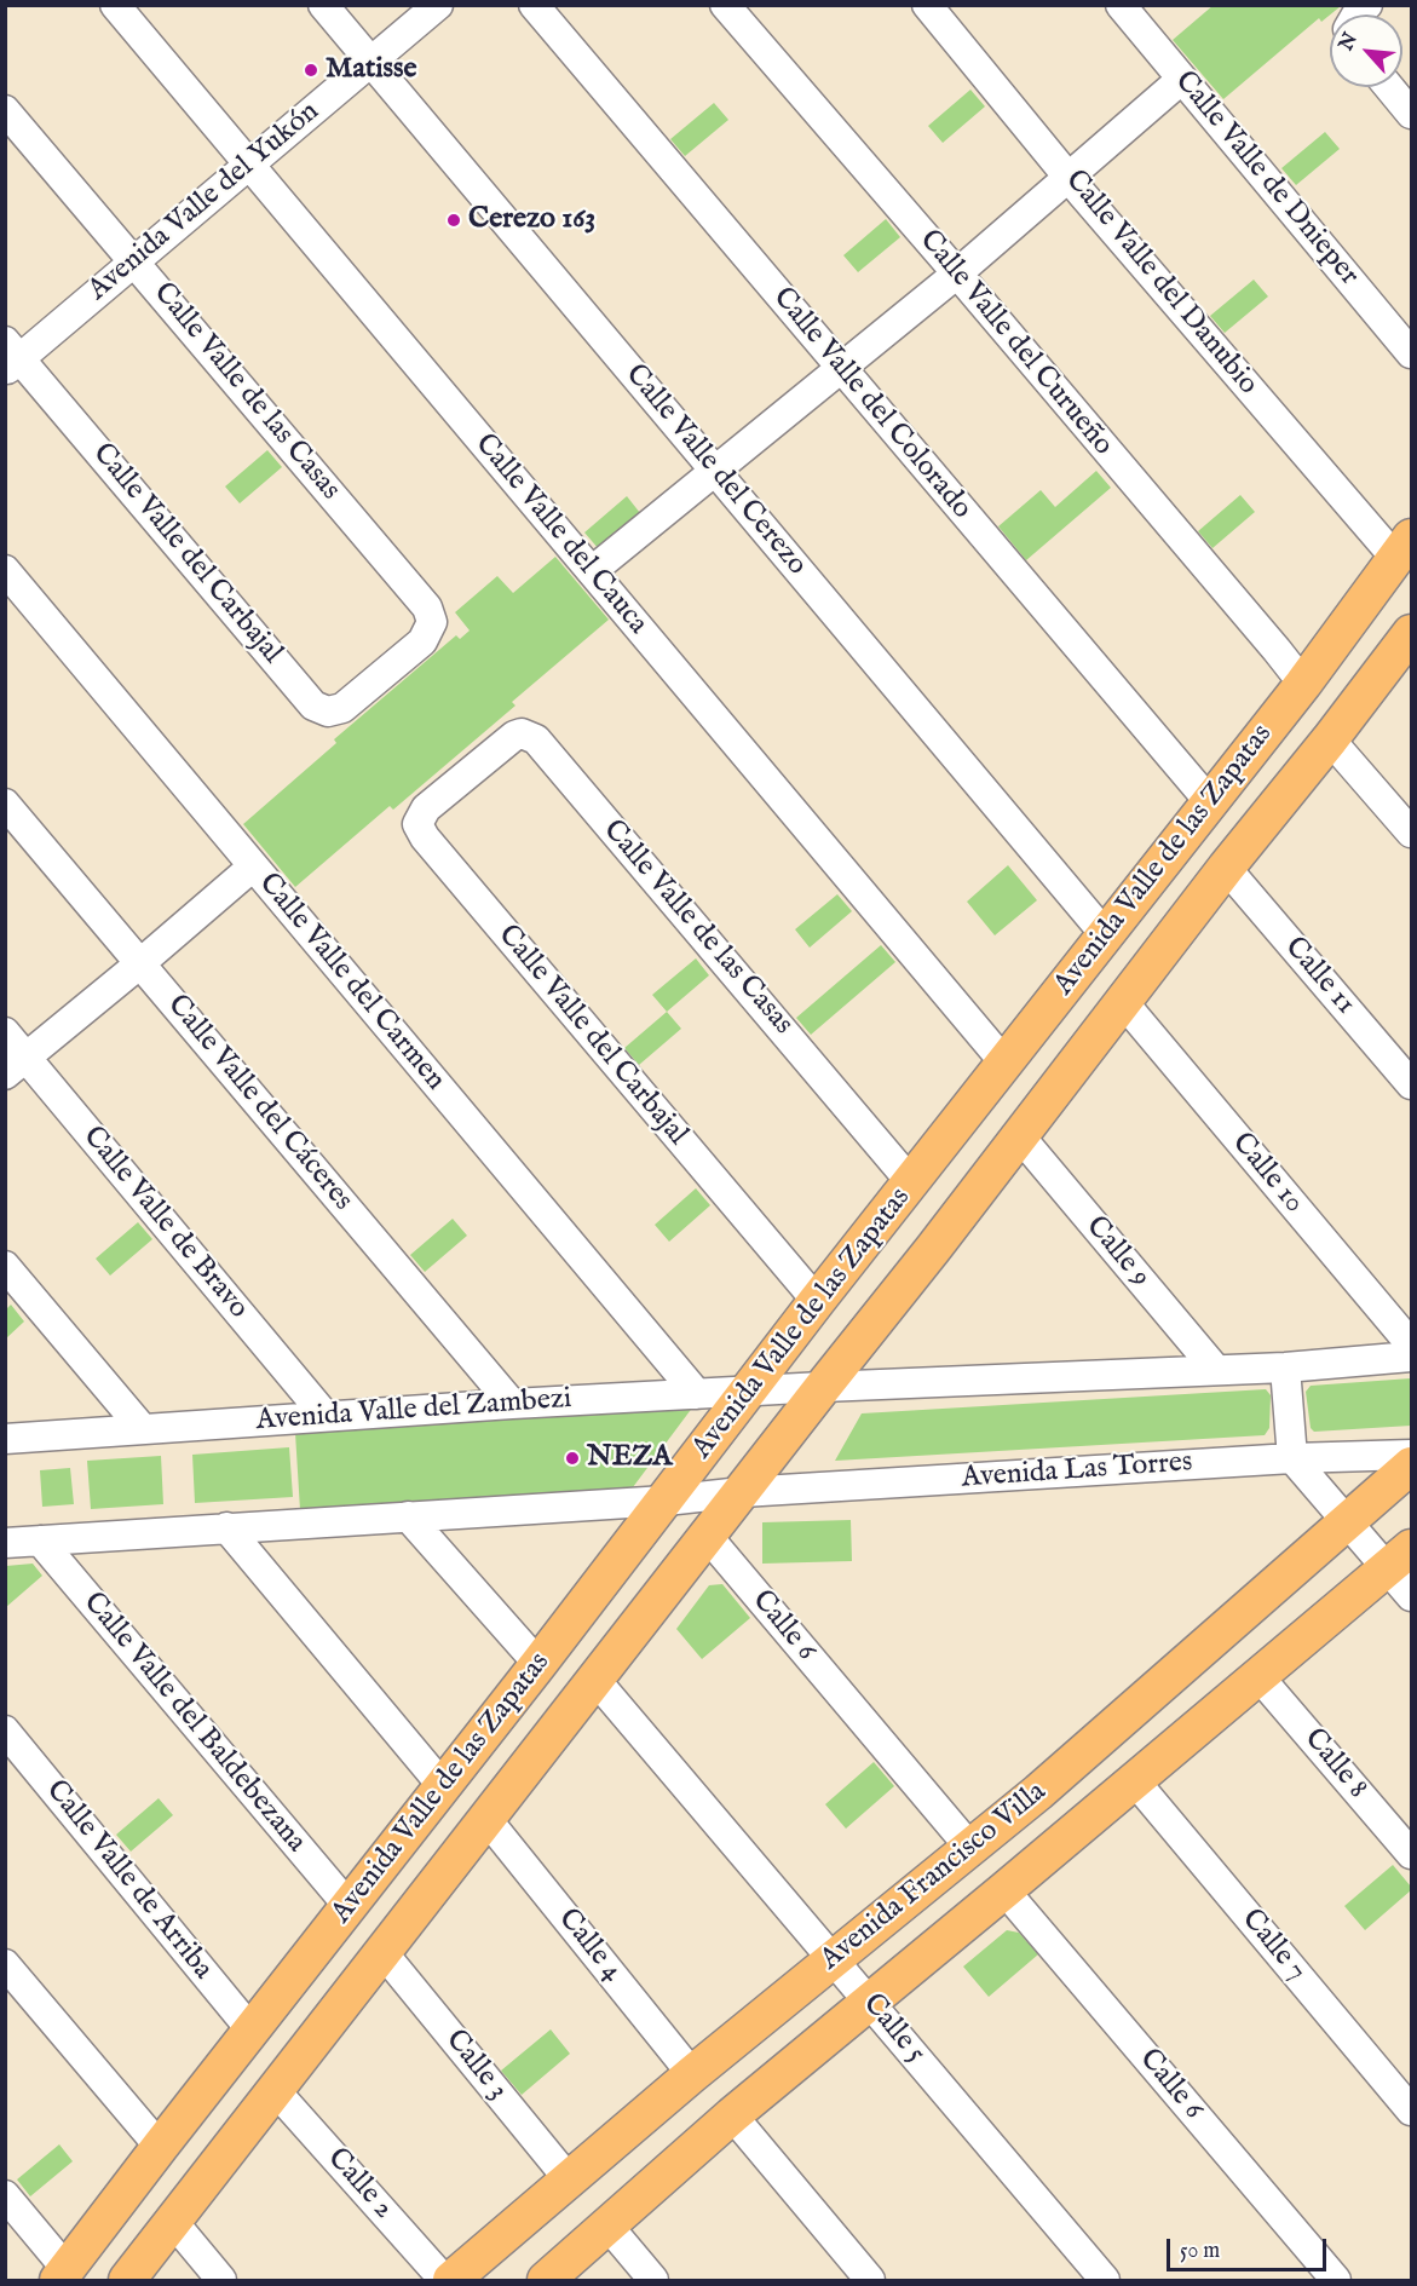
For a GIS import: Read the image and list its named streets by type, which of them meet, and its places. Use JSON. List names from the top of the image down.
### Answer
{
  "streets": {
    "main road": ["Avenida Valle de las Zapatas", "Avenida Francisco Villa"],
    "street": [
      "Calle Valle de Dnieper",
      "Avenida Valle del Yukón",
      "Calle Valle del Danubio",
      "Calle Valle del Curueño",
      "Calle Valle de las Casas",
      "Calle Valle del Colorado",
      "Calle Valle del Cerezo",
      "Calle Valle del Cauca",
      "Calle Valle del Carbajal",
      "Calle 11",
      "Calle Valle del Carmen",
      "Calle Valle del Cáceres",
      "Calle 10",
      "Calle Valle de Bravo",
      "Calle 9",
      "Avenida Valle del Zambezi",
      "Avenida Las Torres",
      "Calle 6",
      "Calle Valle del Baldebezana",
      "Calle 8",
      "Calle Valle de Arriba",
      "Calle 4",
      "Calle 7",
      "Calle 5",
      "Calle 3",
      "Calle 2"
    ]
  },
  "crossings": [
    ["Avenida Valle del Yukón", "Calle Valle de las Casas"],
    ["Avenida Valle del Yukón", "Calle Valle del Cerezo"],
    ["Avenida Valle del Yukón", "Calle Valle del Cauca"],
    ["Avenida Valle del Yukón", "Calle Valle del Carbajal"],
    ["Calle Valle del Danubio", "Avenida Valle de las Zapatas"],
    ["Calle Valle del Curueño", "Avenida Valle de las Zapatas"],
    ["Calle Valle de las Casas", "Calle Valle del Carbajal"],
    ["Calle Valle de las Casas", "Avenida Valle de las Zapatas"],
    ["Calle Valle del Colorado", "Avenida Valle de las Zapatas"],
    ["Calle Valle del Cerezo", "Avenida Valle de las Zapatas"],
    ["Calle Valle del Cauca", "Avenida Valle de las Zapatas"],
    ["Calle Valle del Carbajal", "Avenida Valle de las Zapatas"],
    ["Avenida Valle de las Zapatas", "Calle 11"],
    ["Avenida Valle de las Zapatas", "Calle 10"],
    ["Avenida Valle de las Zapatas", "Calle 9"],
    ["Avenida Valle de las Zapatas", "Avenida Valle del Zambezi"],
    ["Avenida Valle de las Zapatas", "Avenida Las Torres"],
    ["Avenida Valle de las Zapatas", "Calle 6"],
    ["Avenida Valle de las Zapatas", "Calle Valle del Baldebezana"],
    ["Avenida Valle de las Zapatas", "Calle Valle de Arriba"],
    ["Avenida Valle de las Zapatas", "Calle 4"],
    ["Avenida Valle de las Zapatas", "Calle 5"],
    ["Avenida Valle de las Zapatas", "Calle 3"],
    ["Avenida Valle de las Zapatas", "Calle 2"],
    ["Calle Valle del Carmen", "Avenida Valle del Zambezi"],
    ["Calle Valle del Cáceres", "Avenida Valle del Zambezi"],
    ["Calle Valle de Bravo", "Avenida Valle del Zambezi"],
    ["Calle 6", "Avenida Francisco Villa"],
    ["Calle 8", "Avenida Francisco Villa"],
    ["Avenida Francisco Villa", "Calle 4"],
    ["Avenida Francisco Villa", "Calle 7"],
    ["Avenida Francisco Villa", "Calle 5"],
    ["Avenida Francisco Villa", "Calle 3"]
  ],
  "places": ["Matisse", "Cerezo 163", "NEZA"],
  "scale_bar": "50 m",
  "north": "top left"
}
